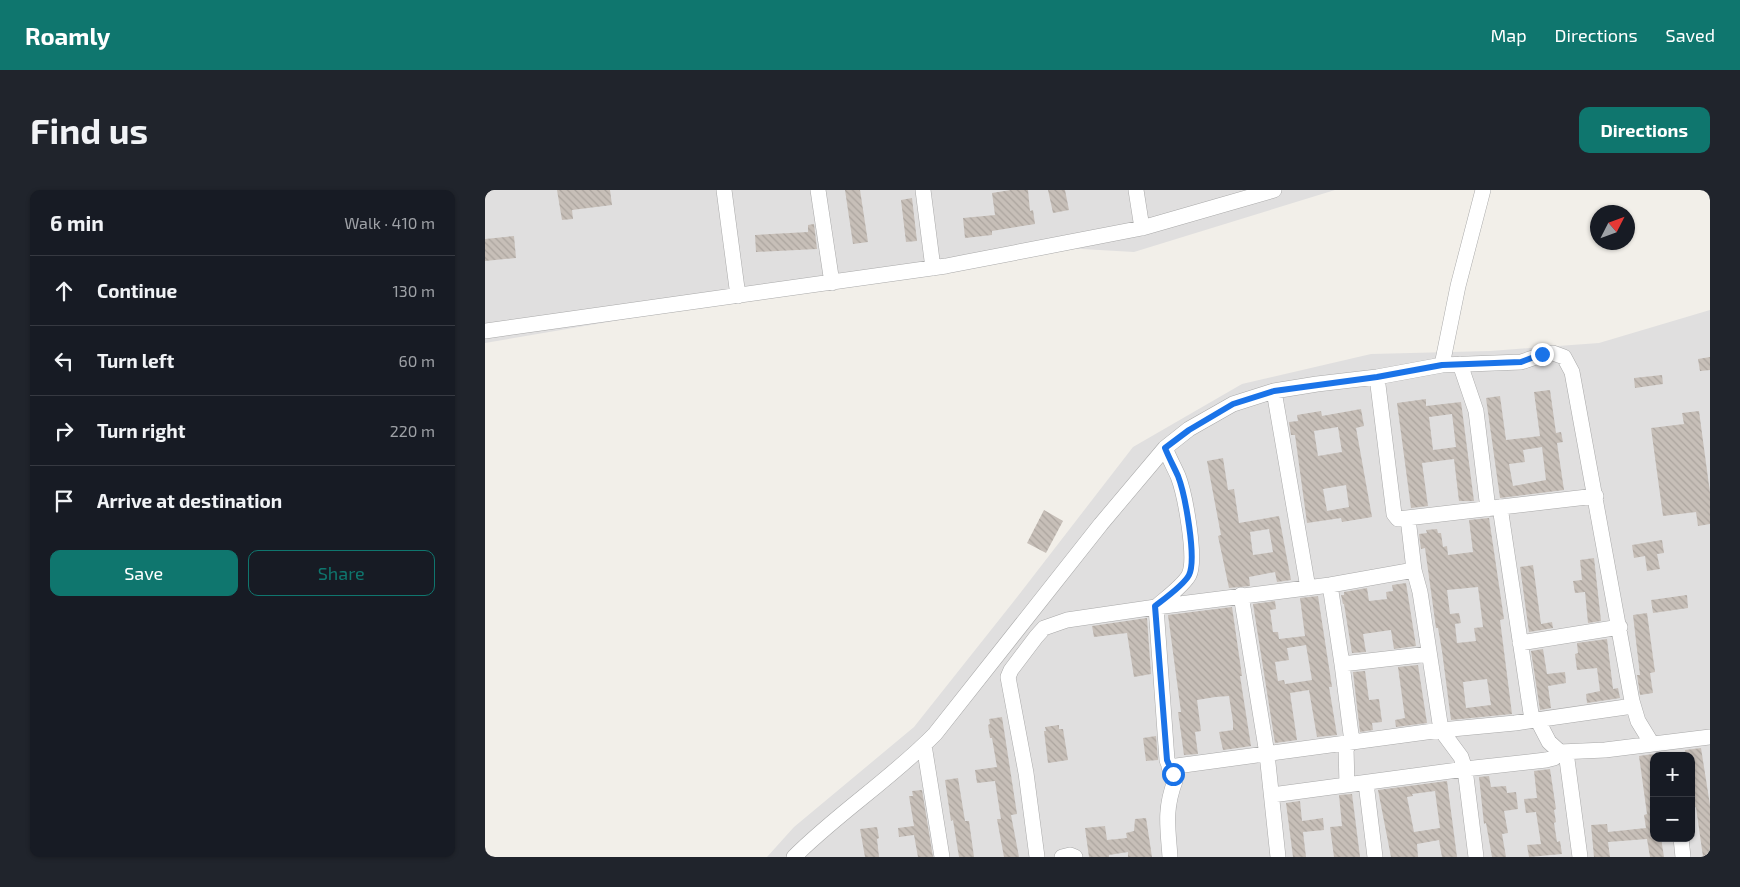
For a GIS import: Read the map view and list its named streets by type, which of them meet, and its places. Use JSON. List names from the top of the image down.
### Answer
{
  "north": "top right",
  "page": {
    "header": "Roamly",
    "nav": ["Map", "Directions", "Saved"],
    "buttons": [
      "Directions",
      ["Save", "Share"]
    ],
    "title": "Find us",
    "heading": ["6 min", "Walk · 410 m"],
    "list": [
      ["Continue", "130 m"],
      ["Turn left", "60 m"],
      ["Turn right", "220 m"],
      "Arrive at destination"
    ],
    "map_buttons": ["+", "−"]
  }
}
